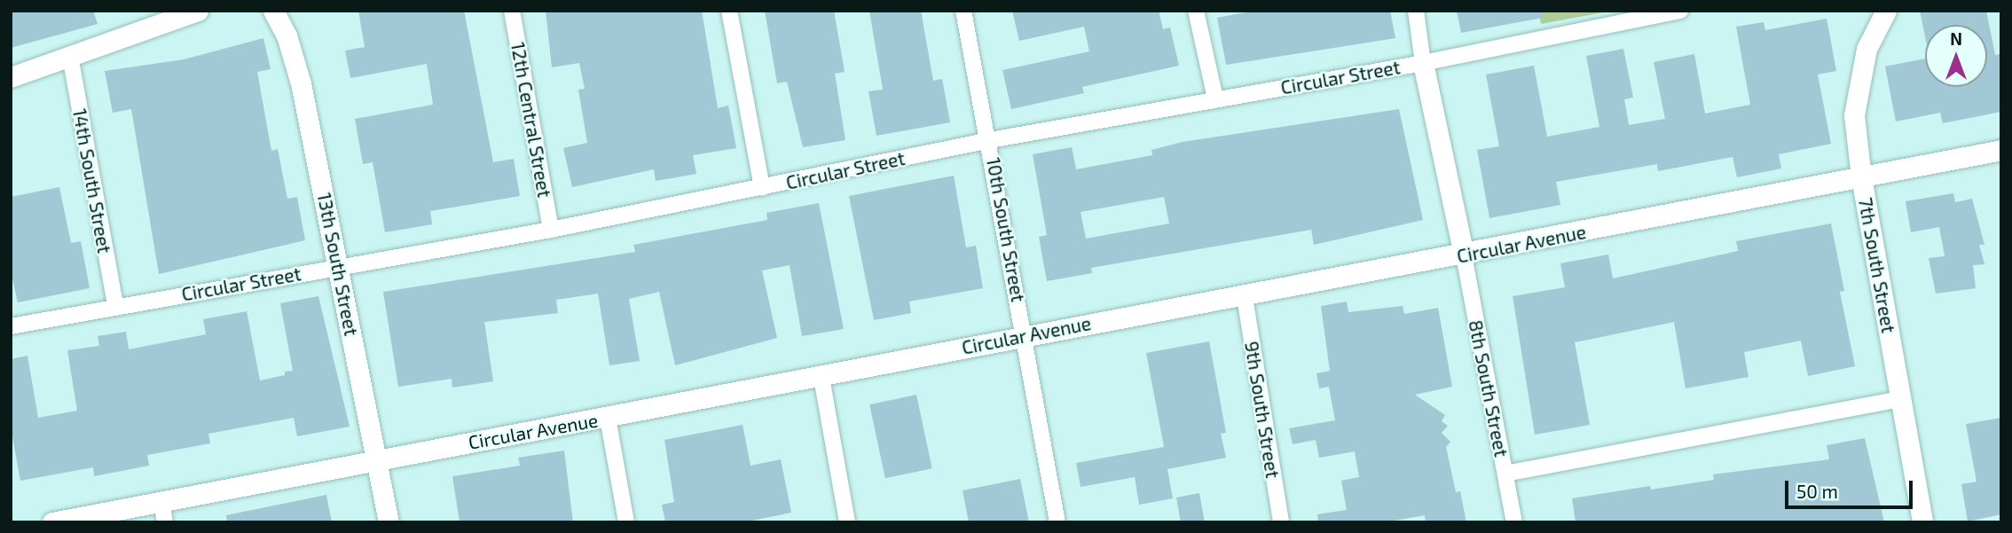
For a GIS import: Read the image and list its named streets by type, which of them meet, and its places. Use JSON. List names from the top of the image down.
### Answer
{
  "streets": {
    "street": [
      "Circular Street",
      "12th Central Street",
      "14th South Street",
      "10th South Street",
      "Circular Avenue",
      "13th South Street",
      "7th South Street",
      "8th South Street",
      "9th South Street"
    ]
  },
  "crossings": [
    ["Circular Street", "12th Central Street"],
    ["Circular Street", "14th South Street"],
    ["Circular Street", "10th South Street"],
    ["Circular Street", "13th South Street"],
    ["10th South Street", "Circular Avenue"],
    ["Circular Avenue", "13th South Street"],
    ["Circular Avenue", "7th South Street"],
    ["Circular Avenue", "8th South Street"],
    ["Circular Avenue", "9th South Street"]
  ],
  "scale_bar": "50 m",
  "north": "top"
}
